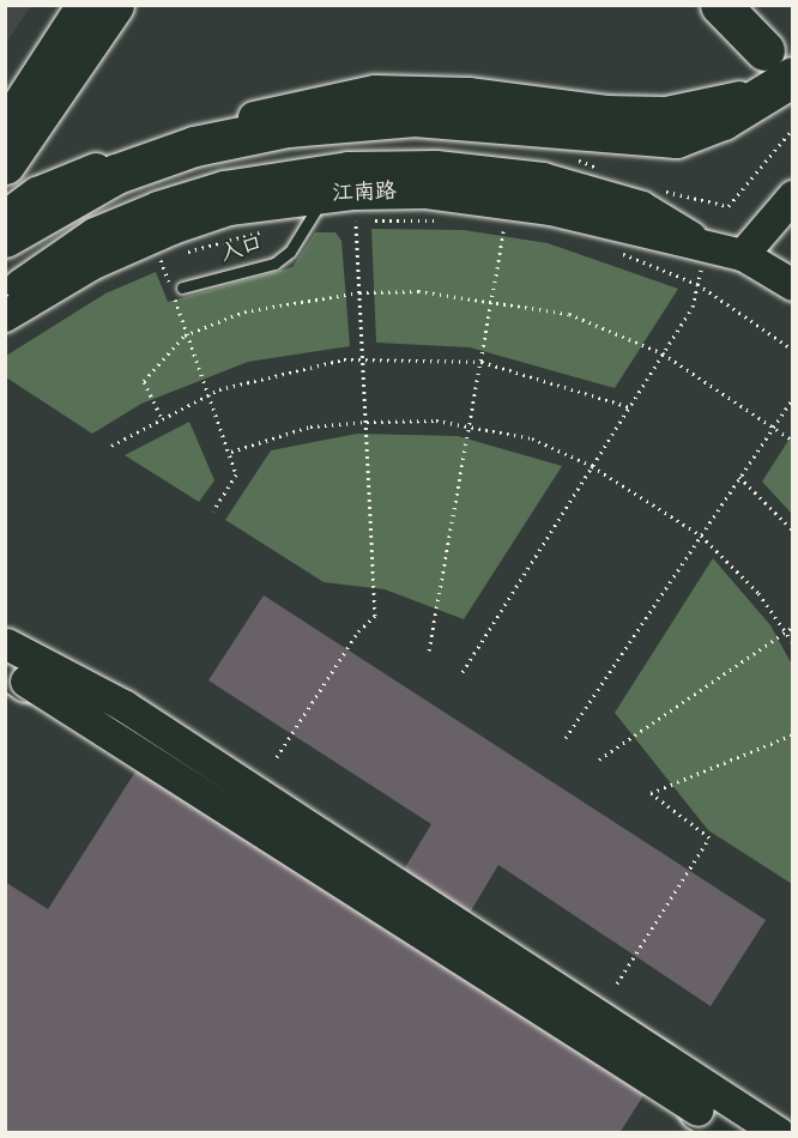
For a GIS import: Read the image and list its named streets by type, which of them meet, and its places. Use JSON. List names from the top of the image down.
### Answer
{
  "streets": {
    "main road": ["江南路"],
    "lane": ["入口"]
  },
  "crossings": [
    ["江南路", "入口"]
  ]
}
